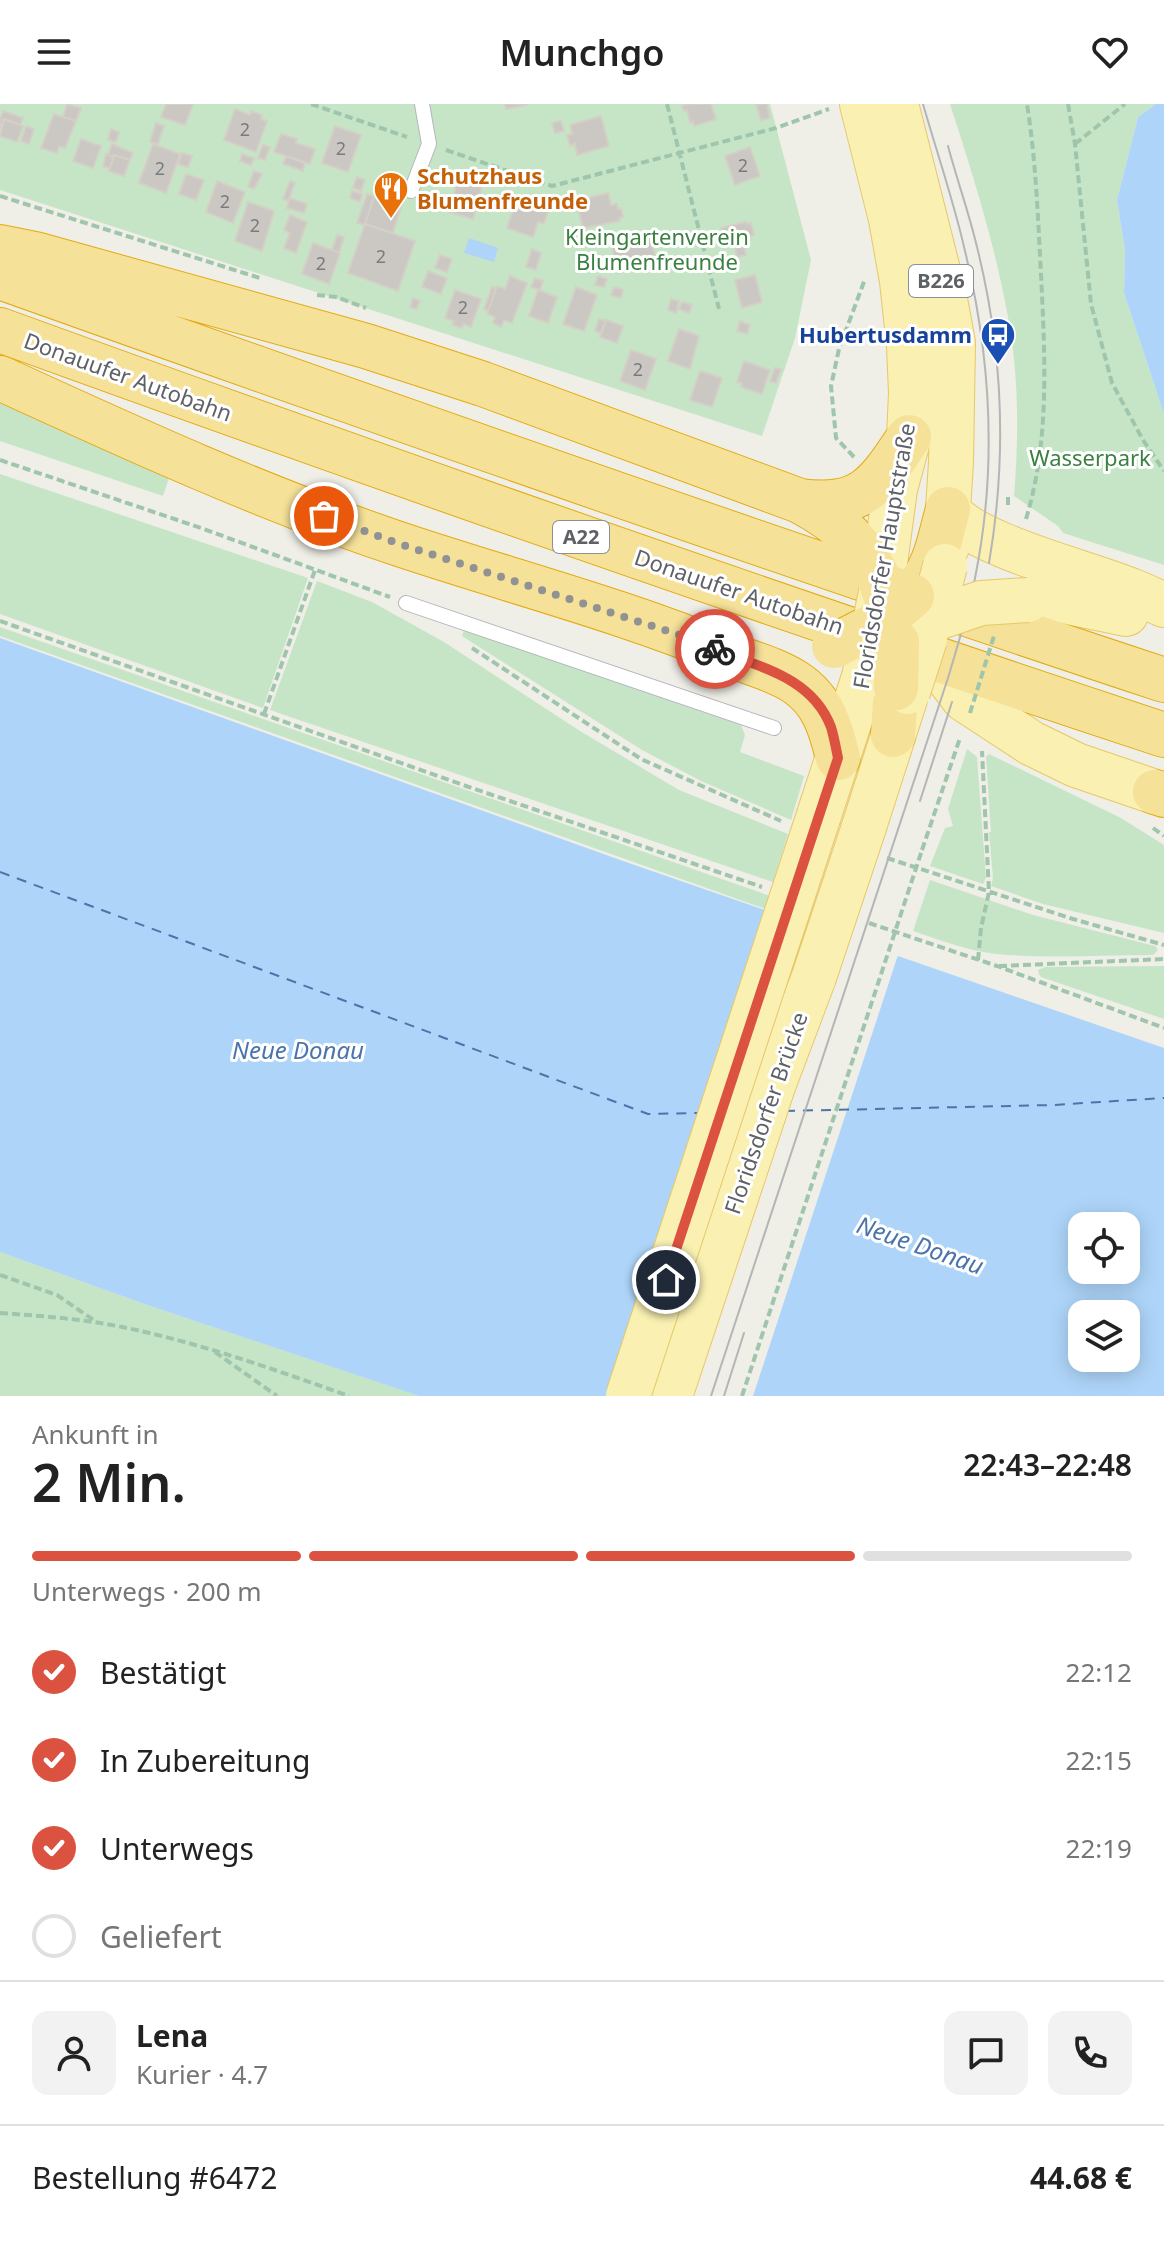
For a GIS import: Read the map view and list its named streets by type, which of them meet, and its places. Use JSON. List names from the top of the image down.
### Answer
{
  "streets": {
    "highway": ["Donauufer Autobahn", "A22"],
    "main road": ["B226", "Floridsdorfer Hauptstraße", "Floridsdorfer Brücke"]
  },
  "crossings": [
    ["Floridsdorfer Hauptstraße", "Floridsdorfer Brücke"]
  ],
  "water": ["Neue Donau"],
  "parks": ["Kleingartenverein Blumenfreunde", "Wasserpark"],
  "places": {
    "restaurant": ["Schutzhaus Blumenfreunde"],
    "bus stop": ["Hubertusdamm"]
  },
  "house_numbers": [
    "2",
    "2",
    "2",
    "2",
    "2",
    "2",
    "2",
    "2",
    "2",
    "2"
  ],
  "page": {
    "header": "Munchgo",
    "heading": ["2 Min.", "Ankunft in", "22:43–22:48"],
    "panel": [
      "Lena",
      "Kurier · 4.7",
      "Bestellung #6472",
      "44.68 €"
    ],
    "bar": "Unterwegs · 200 m",
    "list": [
      ["Bestätigt", "22:12"],
      ["In Zubereitung", "22:15"],
      ["Unterwegs", "22:19"],
      "Geliefert"
    ]
  }
}
